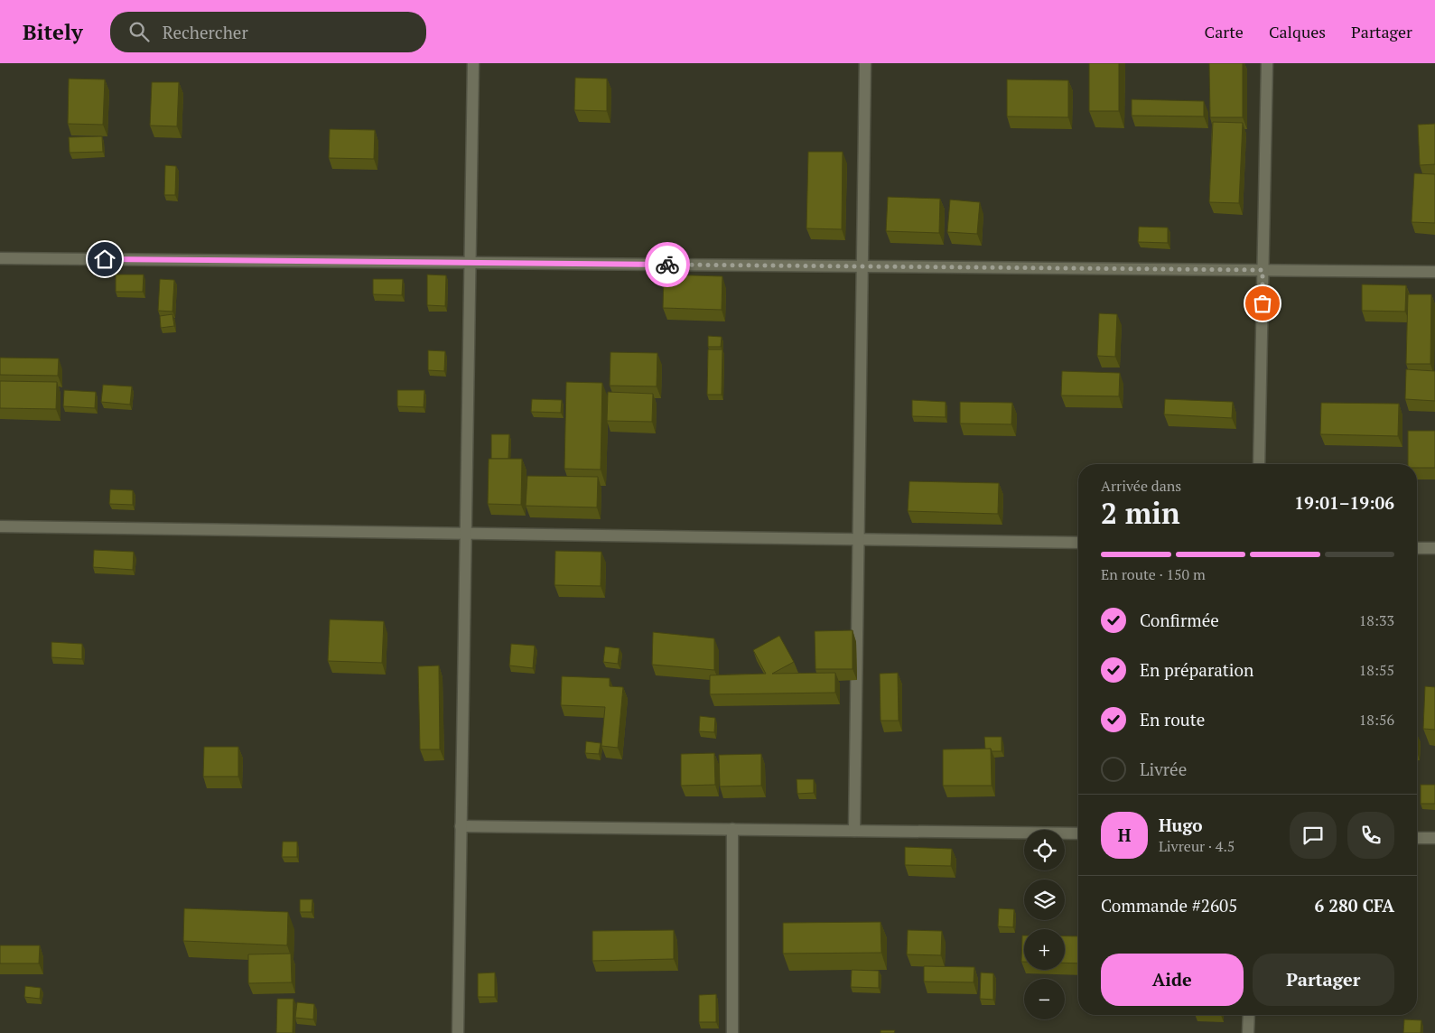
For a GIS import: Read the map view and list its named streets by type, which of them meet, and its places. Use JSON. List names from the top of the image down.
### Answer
{
  "page": {
    "header": "Bitely",
    "search": "Rechercher",
    "nav": ["Carte", "Calques", "Partager"],
    "heading": ["2 min", "Arrivée dans", "19:01–19:06"],
    "panel": [
      "Hugo",
      "Livreur · 4.5",
      "Commande #2605",
      "6 280 CFA"
    ],
    "bar": "En route · 150 m",
    "list": [
      ["Confirmée", "18:33"],
      ["En préparation", "18:55"],
      ["En route", "18:56"],
      "Livrée"
    ],
    "round": "H",
    "map_buttons": ["+", "−"],
    "buttons": ["Aide", "Partager"]
  }
}
